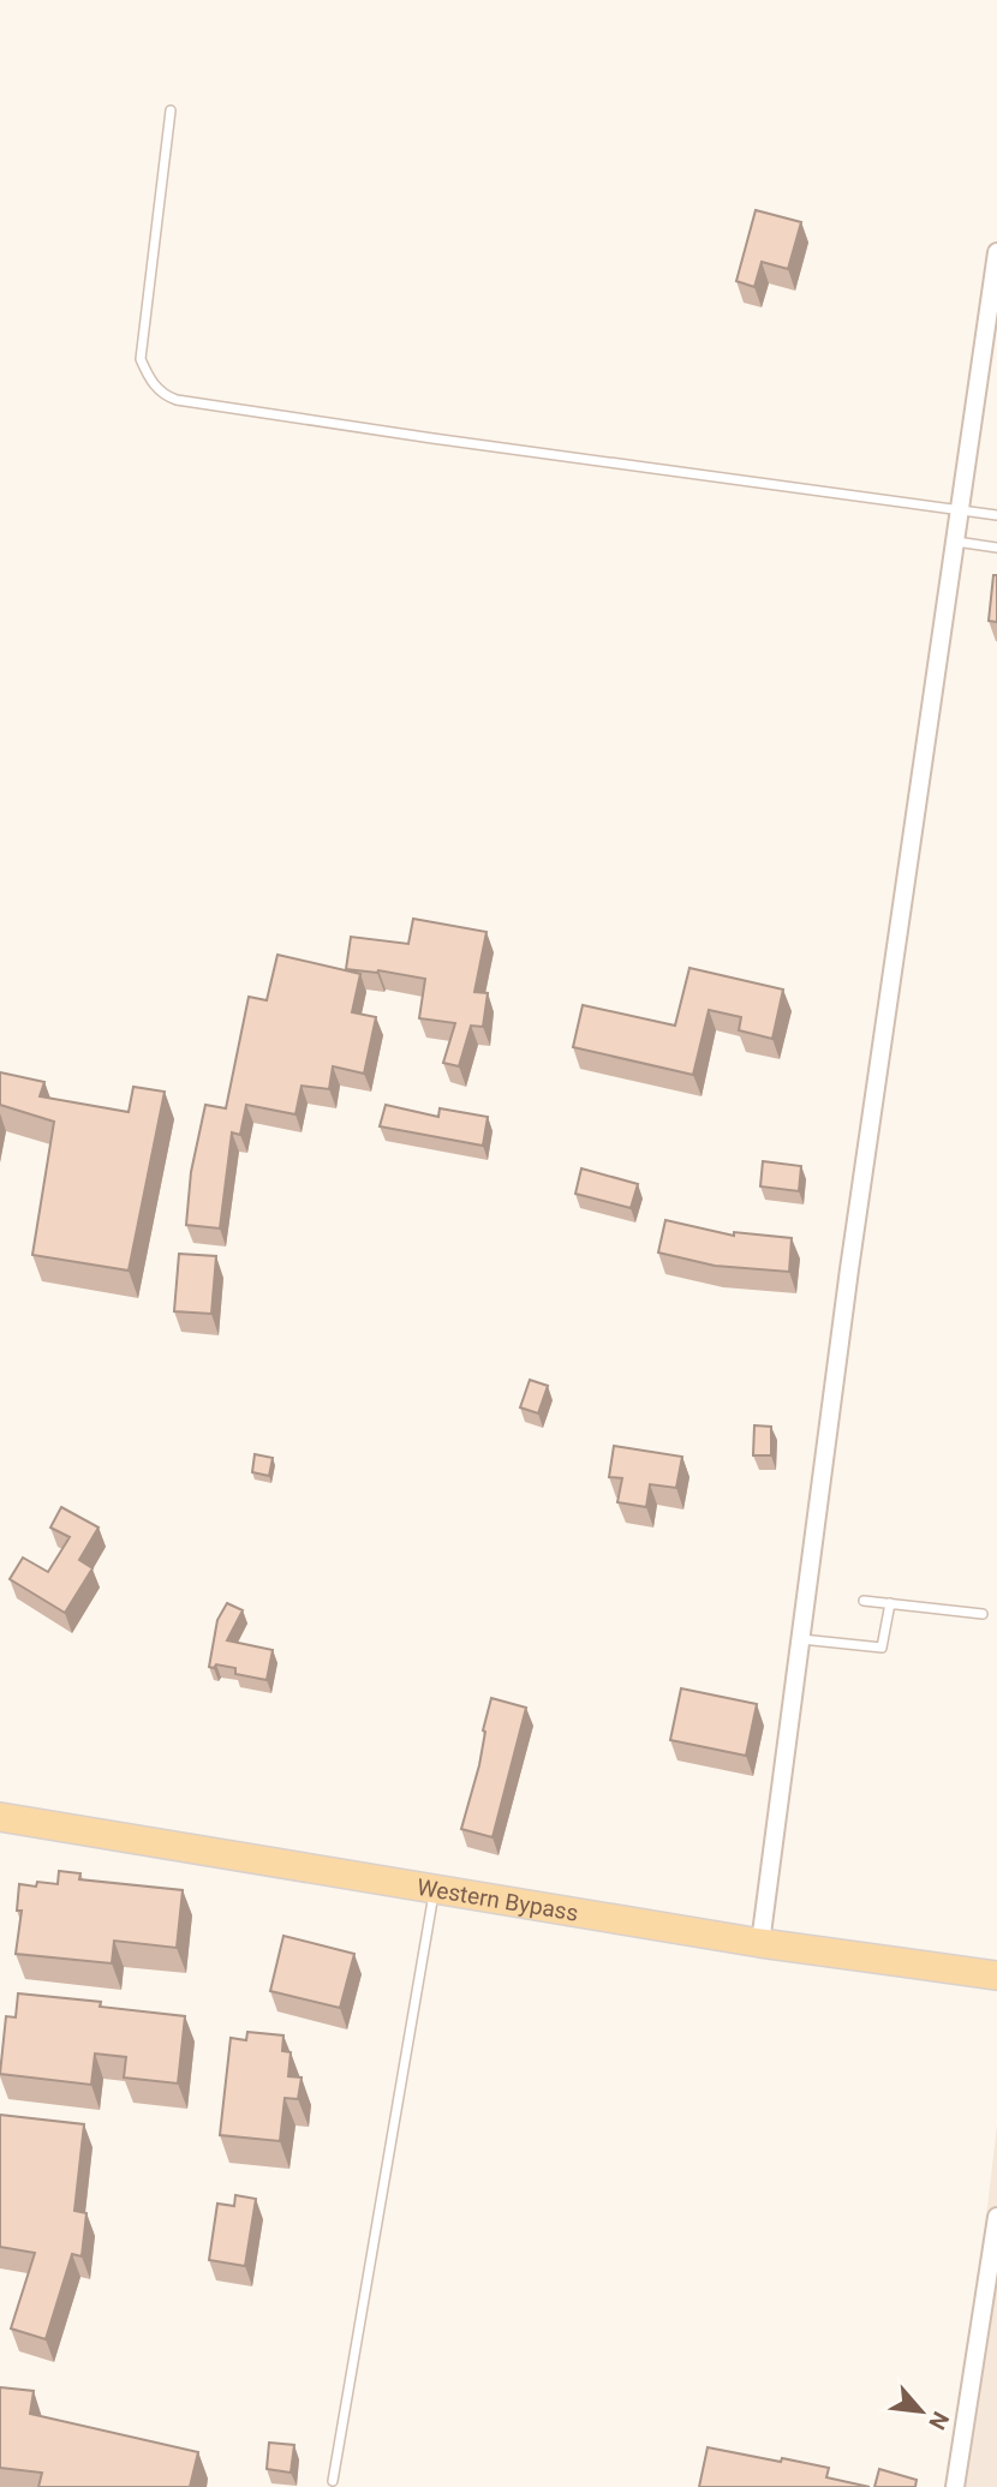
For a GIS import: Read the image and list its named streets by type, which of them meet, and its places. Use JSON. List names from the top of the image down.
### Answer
{
  "streets": {
    "main road": ["Western Bypass"]
  },
  "north": "bottom right"
}
